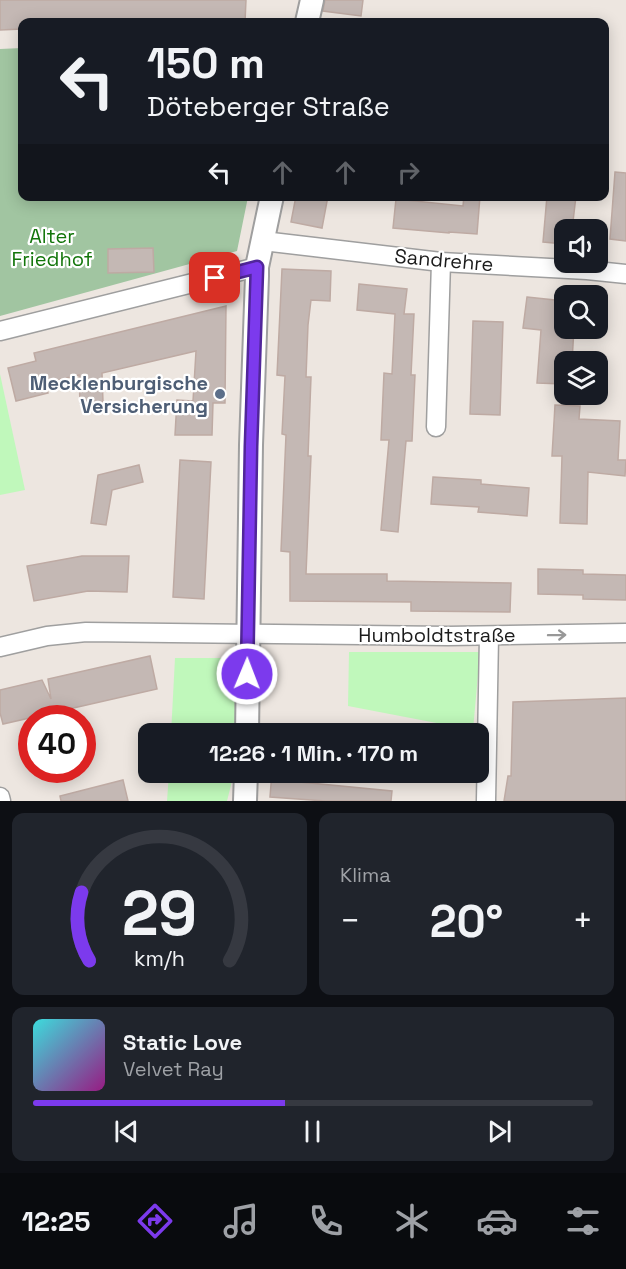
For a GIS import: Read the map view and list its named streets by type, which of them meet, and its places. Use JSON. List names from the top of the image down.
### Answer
{
  "streets": {
    "street": ["Sandrehre", "Humboldtstraße"]
  },
  "parks": ["Alter Friedhof"],
  "places": ["Mecklenburgische Versicherung"],
  "page": {
    "turn": ["150 m", "Döteberger Straße"],
    "limit": "40",
    "trip": "12:26 · 1 Min. · 170 m",
    "tile": "Klima",
    "heat": ["−", "20°", "+"],
    "song": ["Static Love", "Velvet Ray"],
    "tabs": "12:25",
    "gauge": ["29", "km/h"]
  }
}
